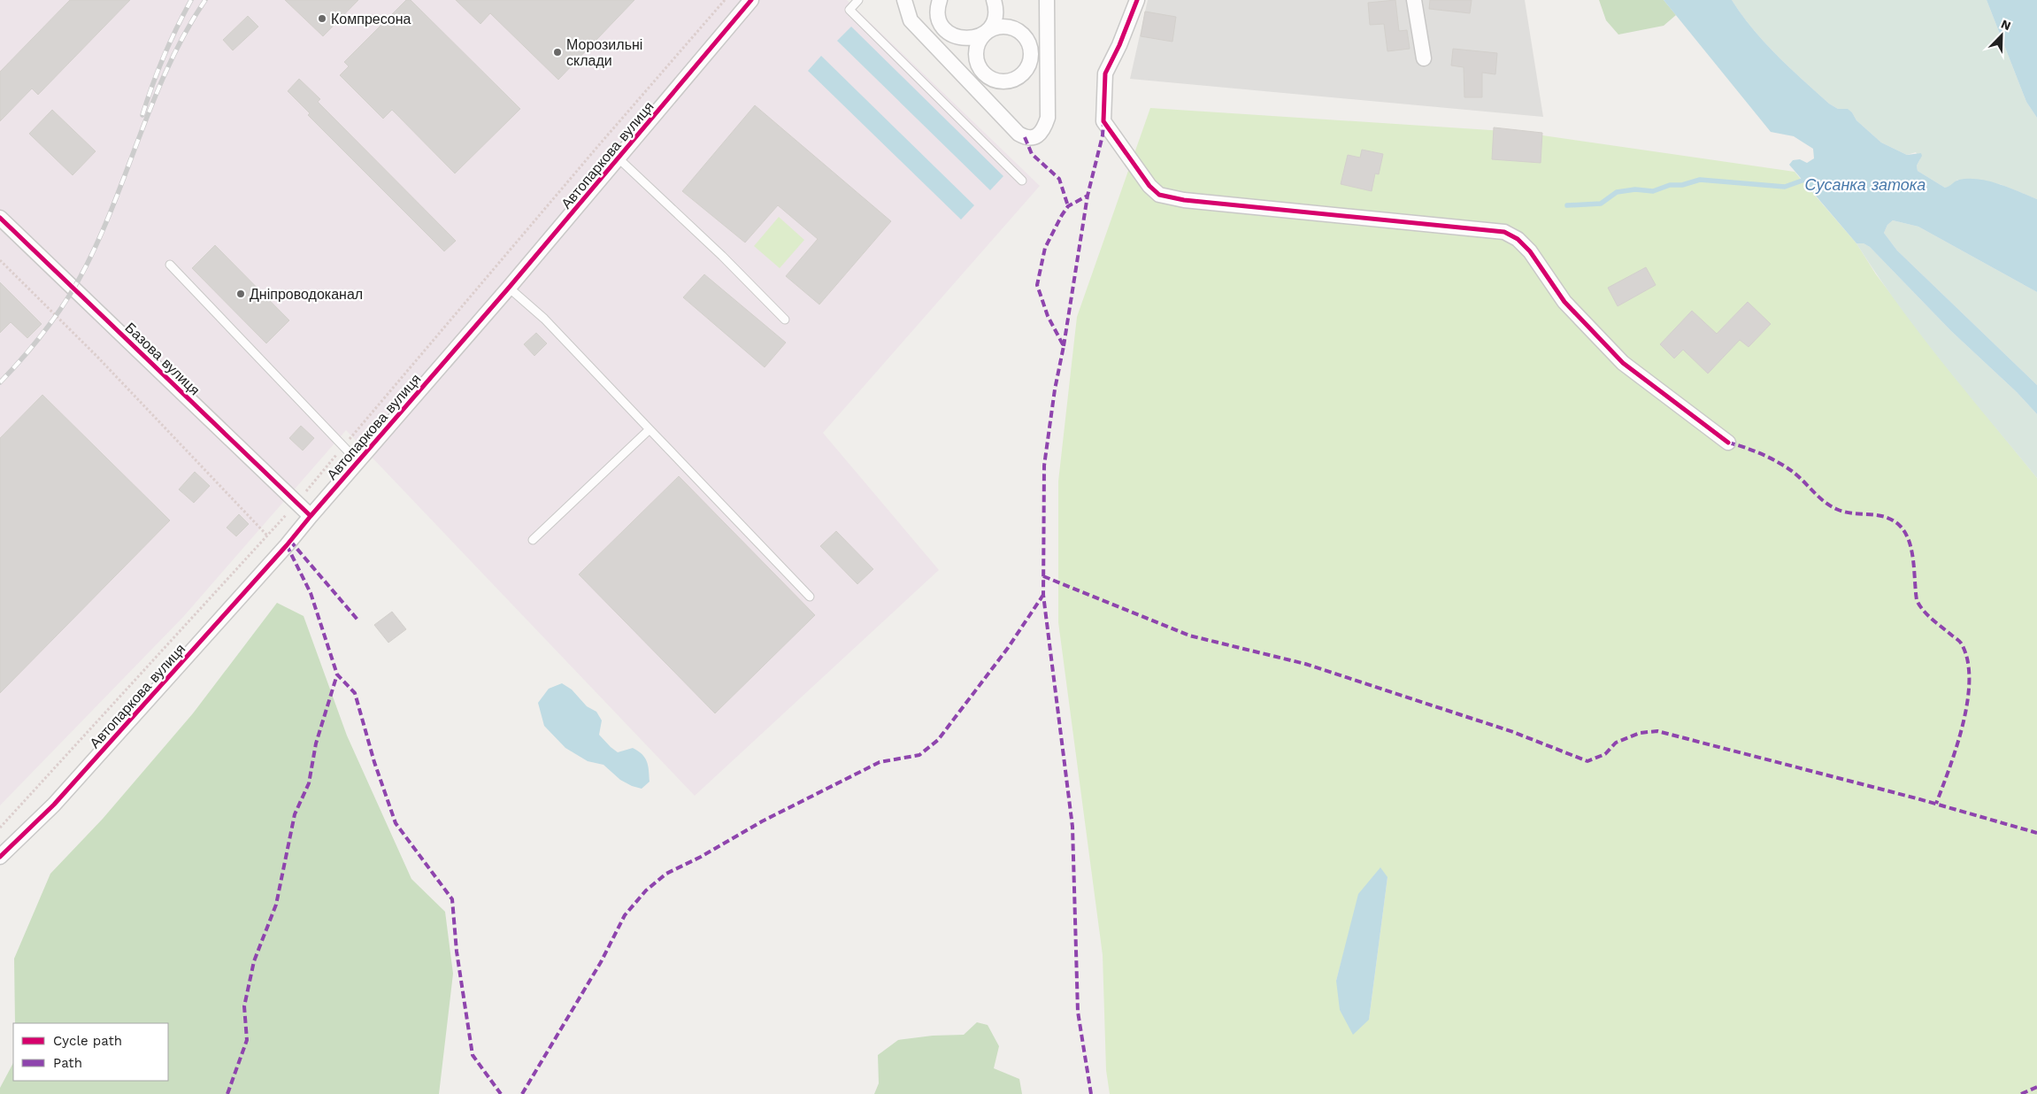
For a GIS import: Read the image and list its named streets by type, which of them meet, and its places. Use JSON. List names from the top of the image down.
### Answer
{
  "streets": {
    "street": ["Автопаркова вулиця", "Базова вулиця"]
  },
  "crossings": [
    ["Автопаркова вулиця", "Базова вулиця"]
  ],
  "water": ["Сусанка затока"],
  "places": ["Компресона", "Морозильні склади", "Дніпроводоканал"],
  "legend": ["Cycle path", "Path"],
  "north": "top right"
}
